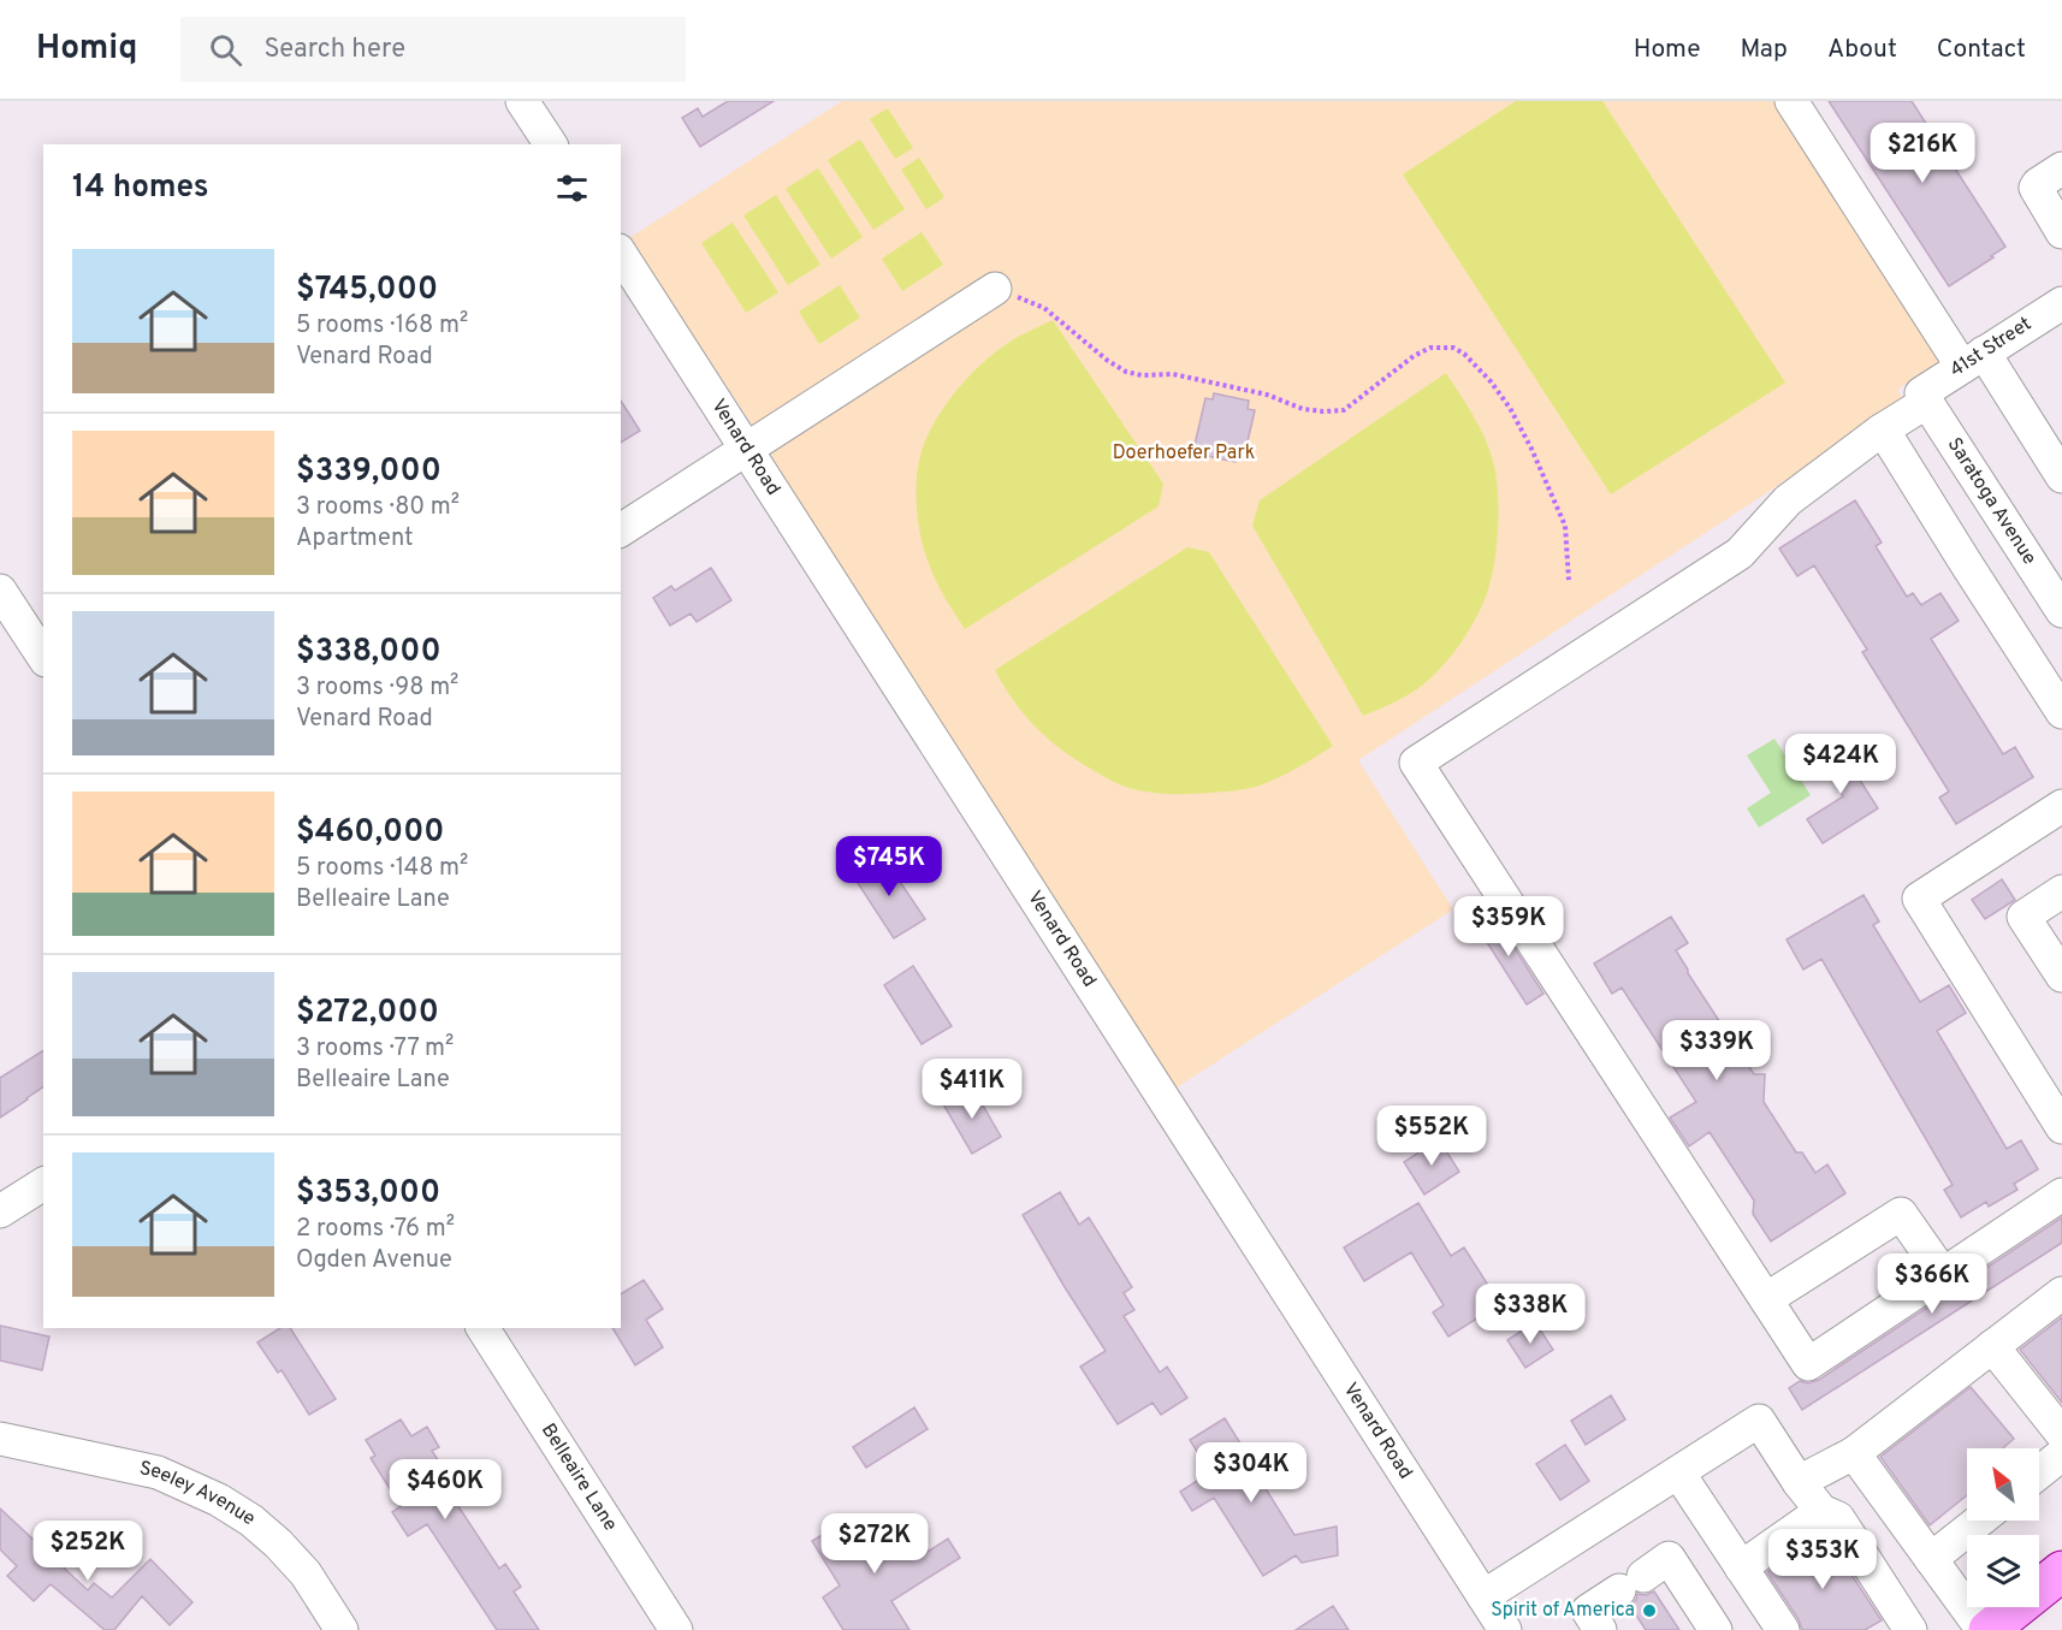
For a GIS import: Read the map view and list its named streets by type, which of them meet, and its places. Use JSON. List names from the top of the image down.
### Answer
{
  "streets": {
    "street": [
      "41st Street",
      "Venard Road",
      "Saratoga Avenue",
      "Belleaire Lane",
      "Seeley Avenue"
    ]
  },
  "crossings": [
    ["41st Street", "Saratoga Avenue"]
  ],
  "parks": ["Doerhoefer Park"],
  "places": ["Spirit of America"],
  "north": "top left",
  "page": {
    "header": "Homiq",
    "search": "Search here",
    "nav": [
      "Home",
      "Map",
      "About",
      "Contact"
    ],
    "price": [
      "$216K",
      "$424K",
      "$745K",
      "$359K",
      "$339K",
      "$411K",
      "$552K",
      "$366K",
      "$338K",
      "$304K",
      "$460K",
      "$272K",
      "$252K",
      "$353K"
    ],
    "heading": "14 homes",
    "list": [
      {
        "name": "$745,000",
        "note": "5 rooms · 168 m² · Venard Road"
      },
      {
        "name": "$339,000",
        "note": "3 rooms · 80 m² · Apartment"
      },
      {
        "name": "$338,000",
        "note": "3 rooms · 98 m² · Venard Road"
      },
      {
        "name": "$460,000",
        "note": "5 rooms · 148 m² · Belleaire Lane"
      },
      {
        "name": "$272,000",
        "note": "3 rooms · 77 m² · Belleaire Lane"
      },
      {
        "name": "$353,000",
        "note": "2 rooms · 76 m² · Ogden Avenue"
      }
    ]
  }
}
